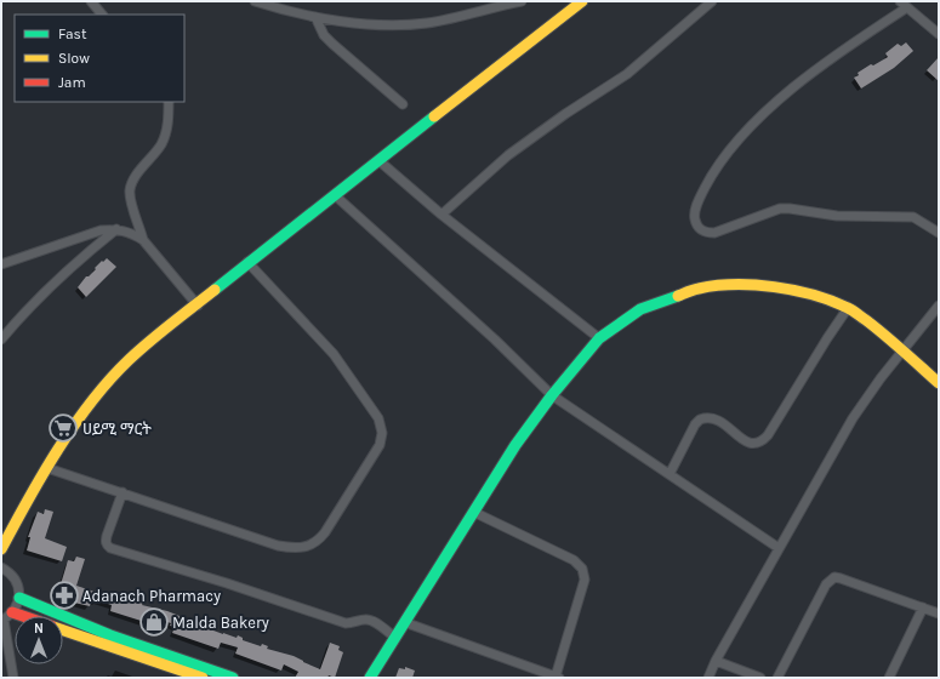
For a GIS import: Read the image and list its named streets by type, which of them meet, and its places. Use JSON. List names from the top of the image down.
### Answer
{
  "places": {
    "supermarket": ["ሀይሚ ማርት"],
    "pharmacy": ["Adanach Pharmacy"],
    "shop": ["Malda Bakery"]
  },
  "legend": ["Fast", "Slow", "Jam"],
  "north": "top"
}
